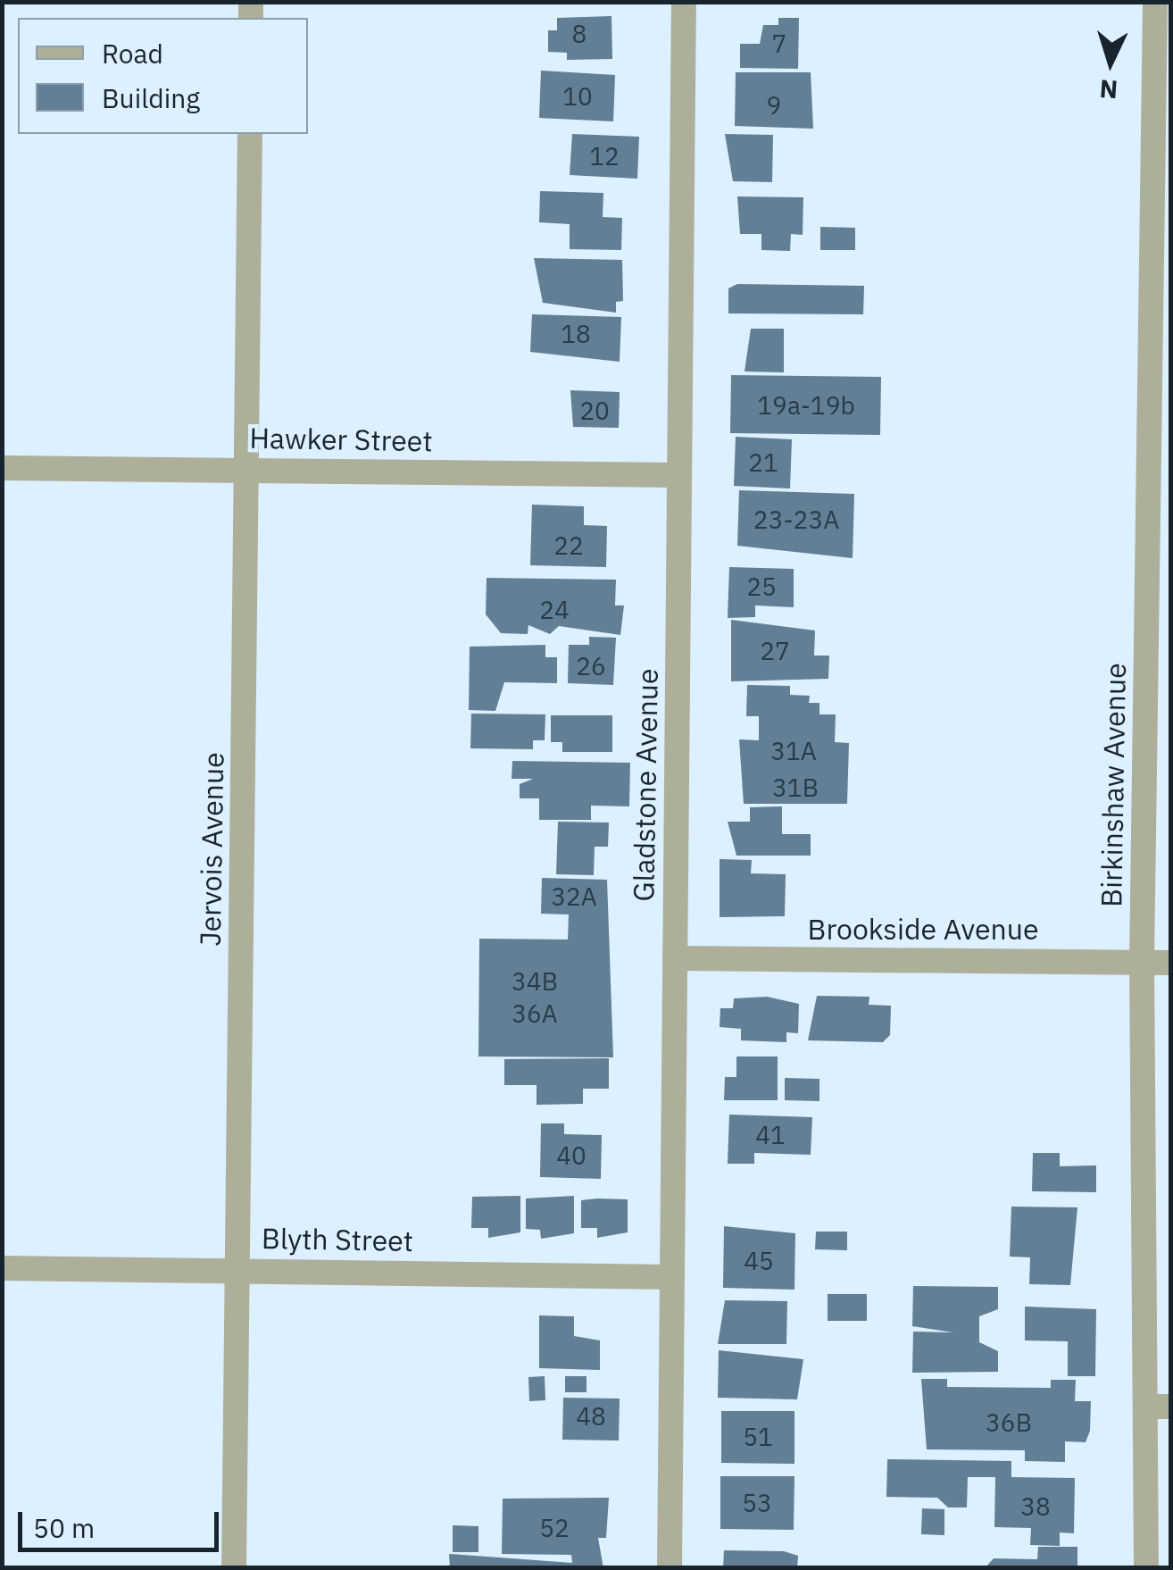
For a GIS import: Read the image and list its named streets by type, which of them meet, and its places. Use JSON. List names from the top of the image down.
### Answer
{
  "streets": {
    "street": [
      "Hawker Street",
      "Gladstone Avenue",
      "Birkinshaw Avenue",
      "Jervois Avenue",
      "Brookside Avenue",
      "Blyth Street"
    ]
  },
  "crossings": [
    ["Hawker Street", "Gladstone Avenue"],
    ["Hawker Street", "Jervois Avenue"],
    ["Gladstone Avenue", "Brookside Avenue"],
    ["Gladstone Avenue", "Blyth Street"],
    ["Birkinshaw Avenue", "Brookside Avenue"],
    ["Jervois Avenue", "Blyth Street"]
  ],
  "house_numbers": [
    "8",
    "7",
    "10",
    "9",
    "12",
    "18",
    "19a-19b",
    "20",
    "21",
    "23-23A",
    "22",
    "25",
    "24",
    "27",
    "26",
    "31A",
    "31B",
    "32A",
    "34B",
    "36A",
    "41",
    "40",
    "45",
    "48",
    "36B",
    "51",
    "53",
    "38",
    "52"
  ],
  "legend": ["Road", "Building"],
  "scale_bar": "50 m",
  "north": "bottom"
}
